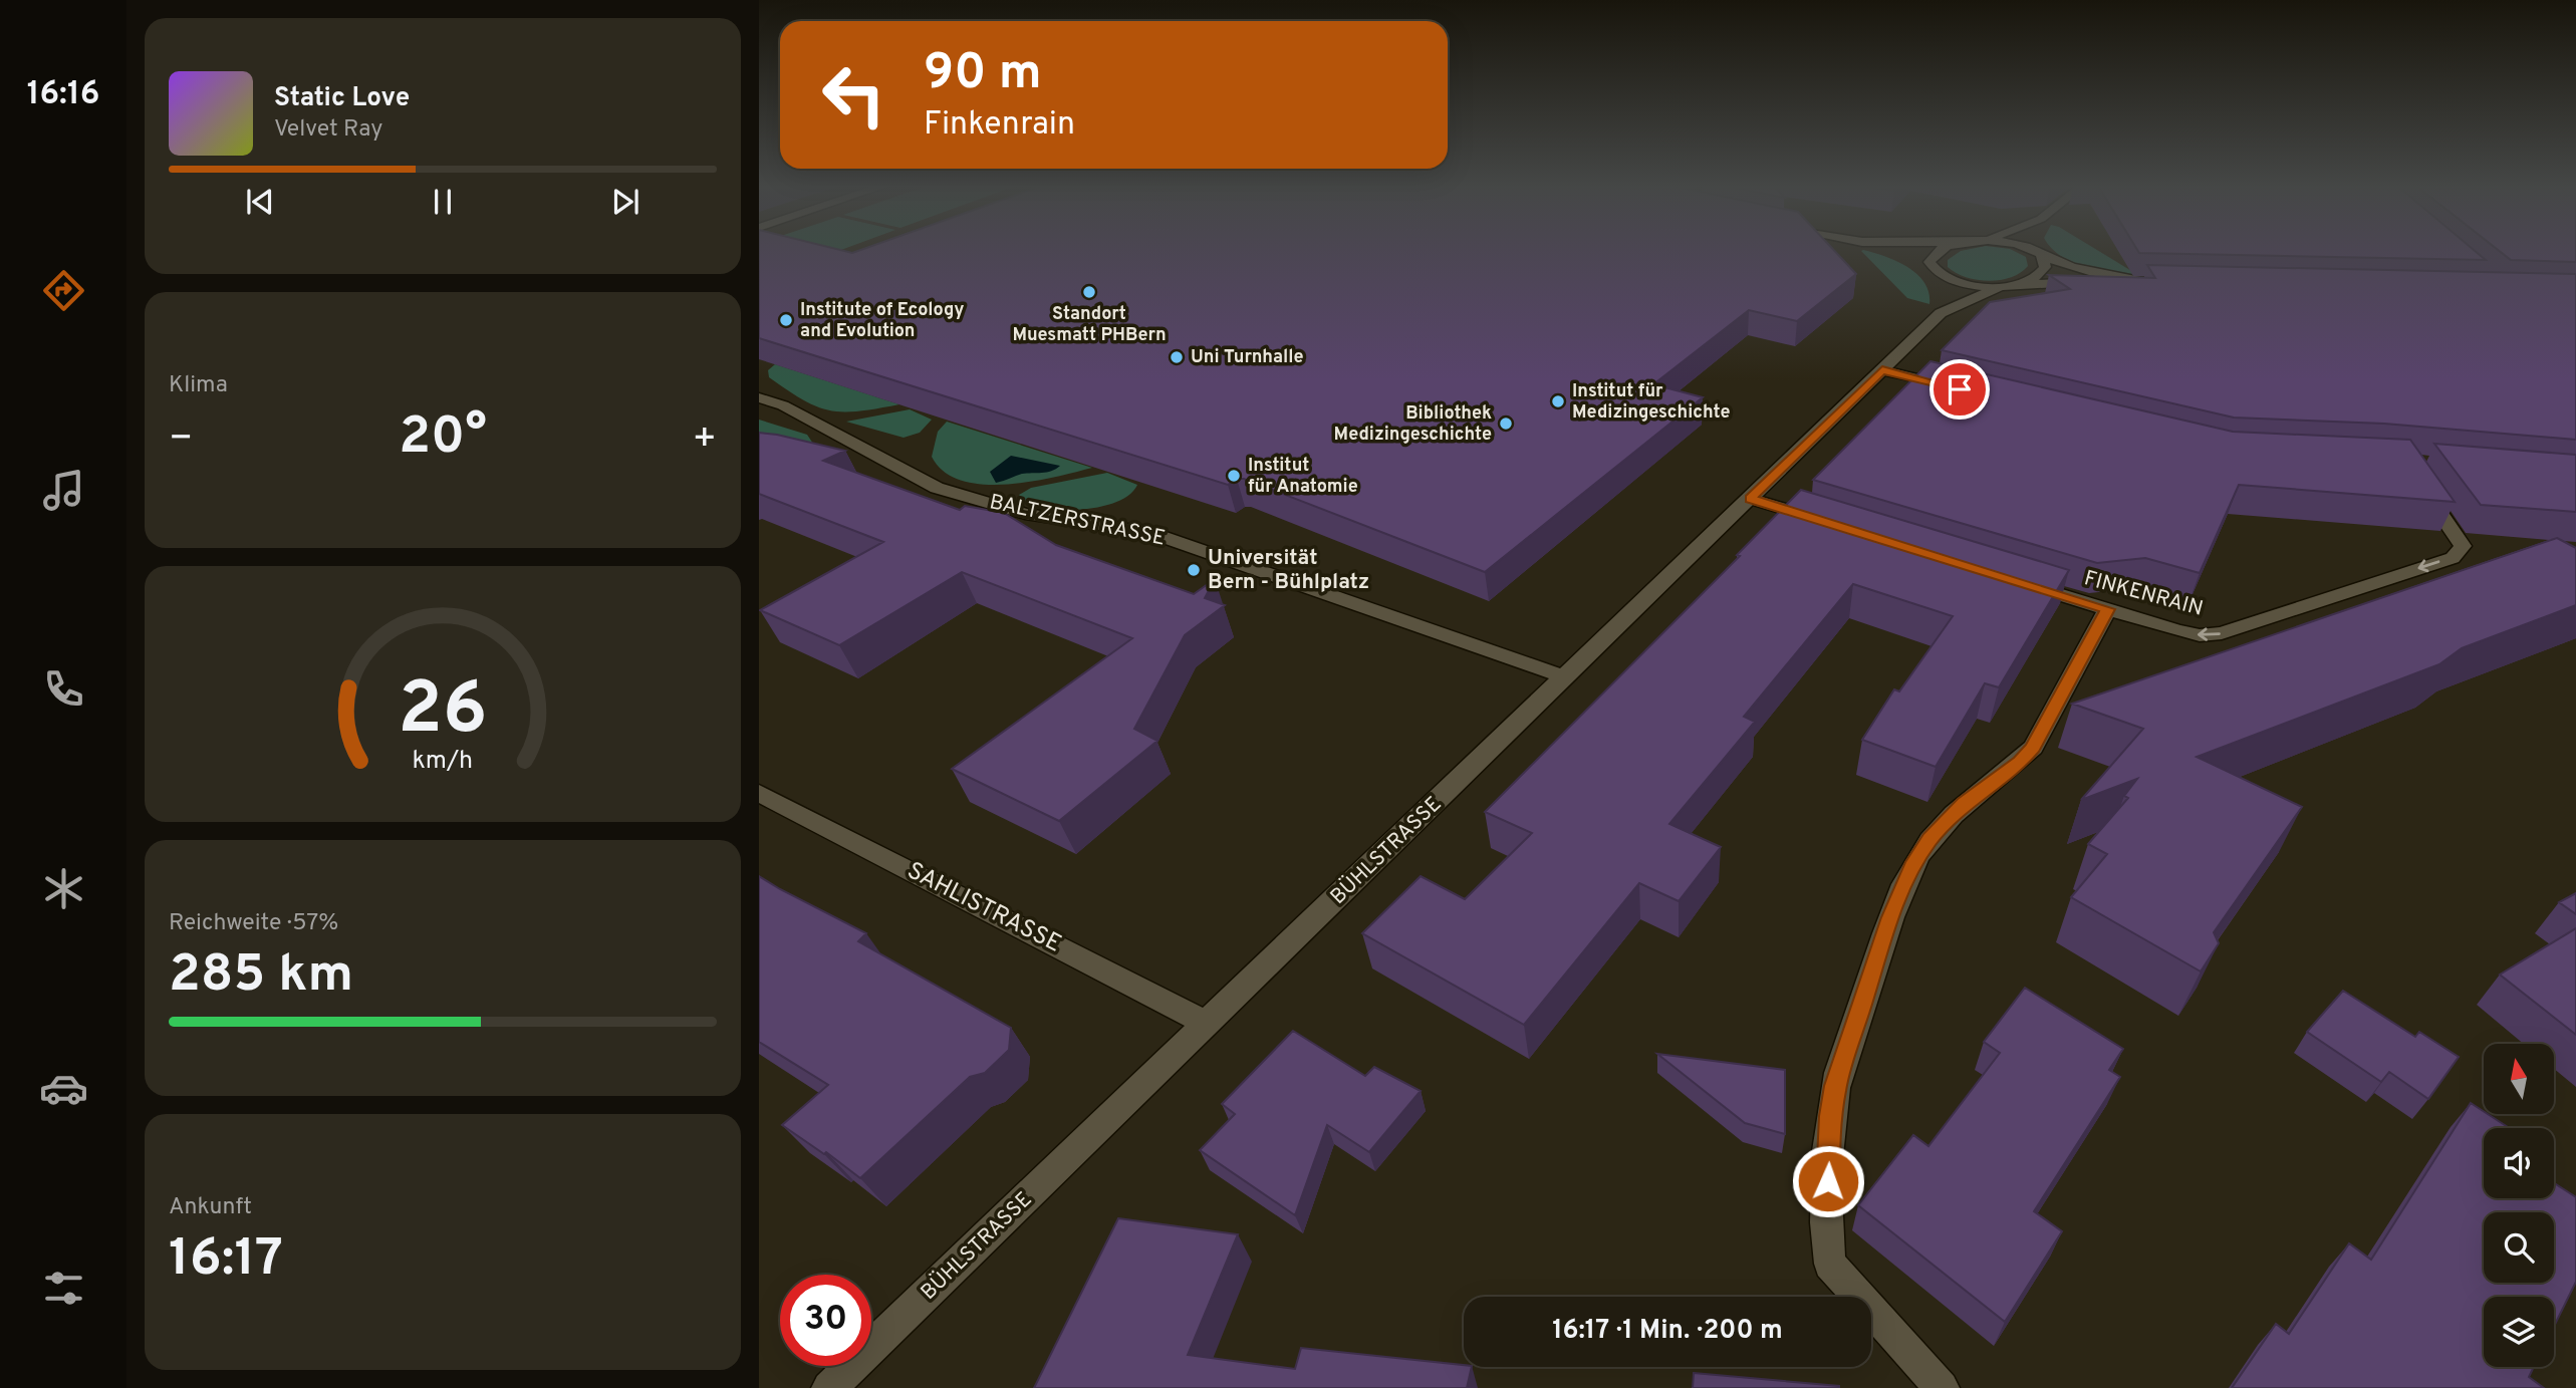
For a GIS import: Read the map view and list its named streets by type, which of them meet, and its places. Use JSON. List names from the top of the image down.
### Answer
{
  "streets": {
    "street": [
      "BALTZERSTRASSE",
      "FINKENRAIN",
      "BÜHLSTRASSE",
      "SAHLISTRASSE"
    ]
  },
  "crossings": [
    ["BALTZERSTRASSE", "BÜHLSTRASSE"],
    ["BÜHLSTRASSE", "SAHLISTRASSE"]
  ],
  "places": [
    "Standort Muesmatt PHBern",
    "Institute of Ecology and Evolution",
    "Uni Turnhalle",
    "Institut für Medizingeschichte",
    "Bibliothek Medizingeschichte",
    "Institut für Anatomie",
    "Universität Bern - Bühlplatz"
  ],
  "north": "top",
  "page": {
    "tabs": "16:16",
    "turn": ["90 m", "Finkenrain"],
    "song": ["Static Love", "Velvet Ray"],
    "tile": [
      "Klima",
      ["Reichweite · 57%", "285 km"],
      ["Ankunft", "16:17"]
    ],
    "heat": ["−", "20°", "+"],
    "limit": "30",
    "trip": "16:17 · 1 Min. · 200 m",
    "gauge": ["26", "km/h"]
  }
}
